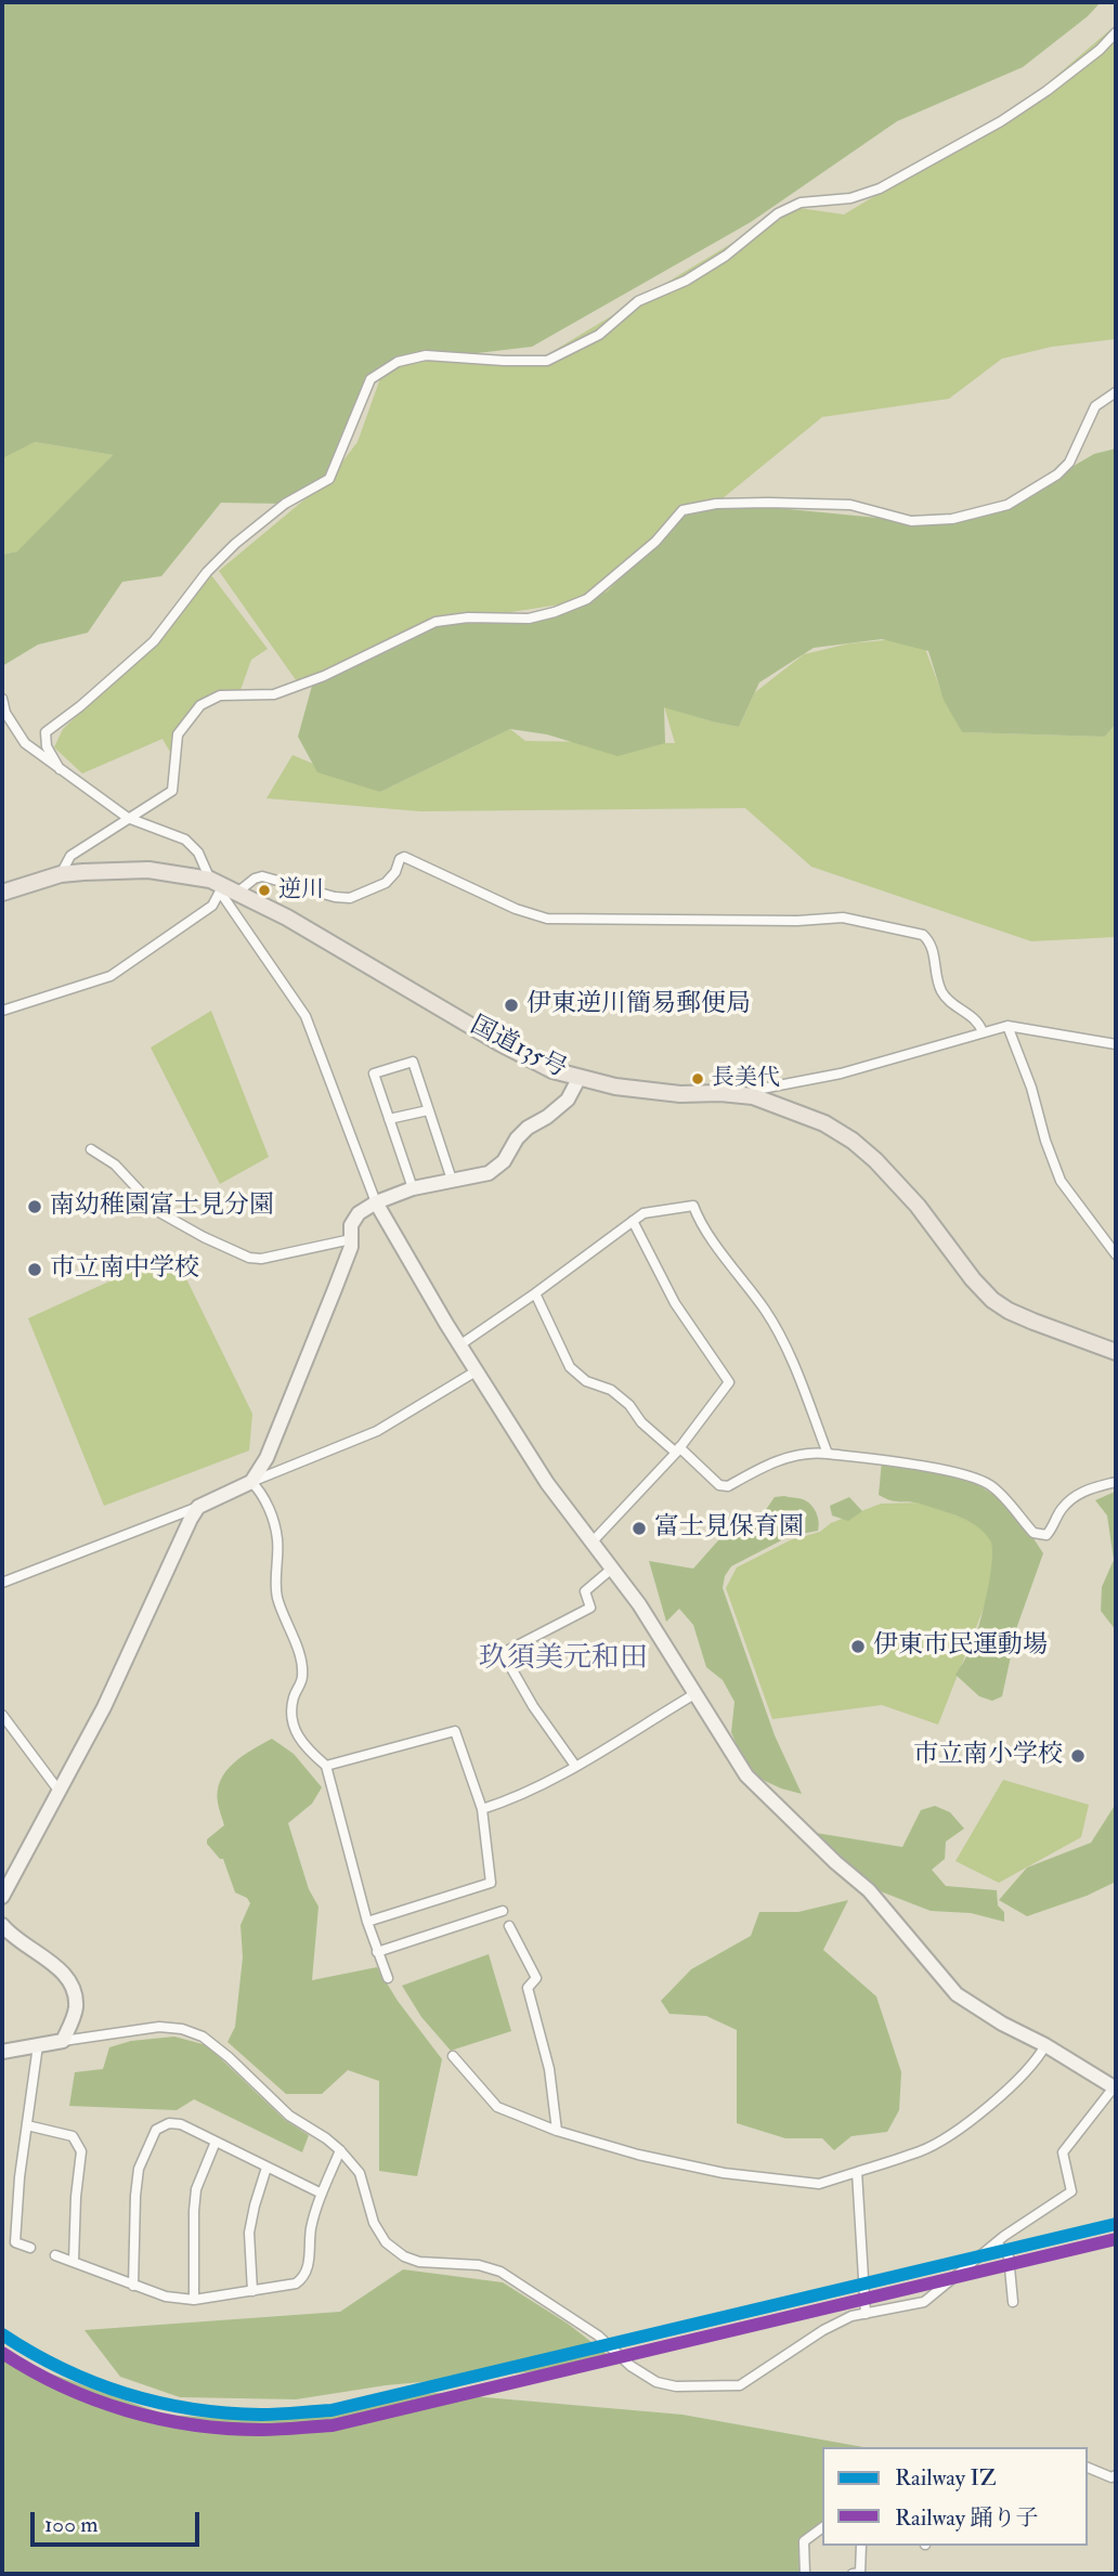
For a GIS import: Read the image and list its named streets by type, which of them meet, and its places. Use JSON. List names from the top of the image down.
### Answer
{
  "streets": {
    "highway": ["国道135号"]
  },
  "districts": ["玖須美元和田"],
  "places": [
    "逆川",
    "伊東逆川簡易郵便局",
    "長美代",
    "南幼稚園富士見分園",
    "市立南中学校",
    "富士見保育園",
    "伊東市民運動場",
    "市立南小学校"
  ],
  "lines": ["rail line IZ", "rail line 踊り子"],
  "legend": ["Railway IZ", "Railway 踊り子"],
  "scale_bar": "100 m"
}
